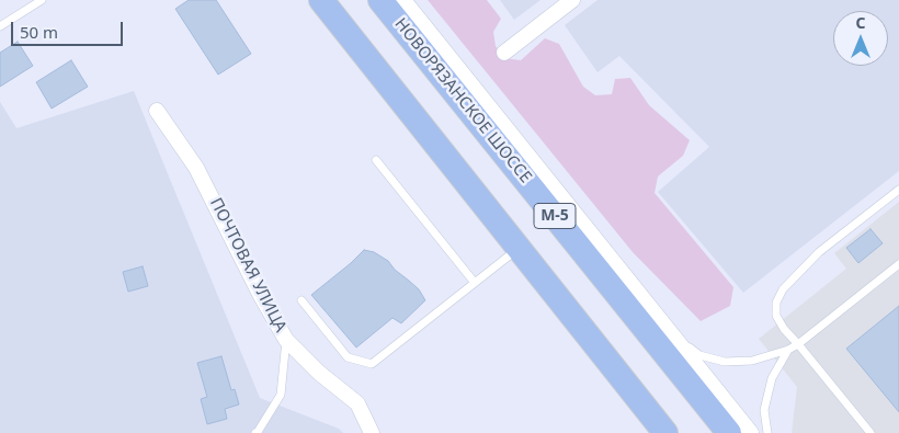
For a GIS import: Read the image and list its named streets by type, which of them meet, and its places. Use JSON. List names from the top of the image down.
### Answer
{
  "streets": {
    "highway": ["НОВОРЯЗАНСКОЕ ШОССЕ", "М-5"],
    "street": ["ПОЧТОВАЯ УЛИЦА"]
  },
  "scale_bar": "50 m",
  "north": "top"
}
